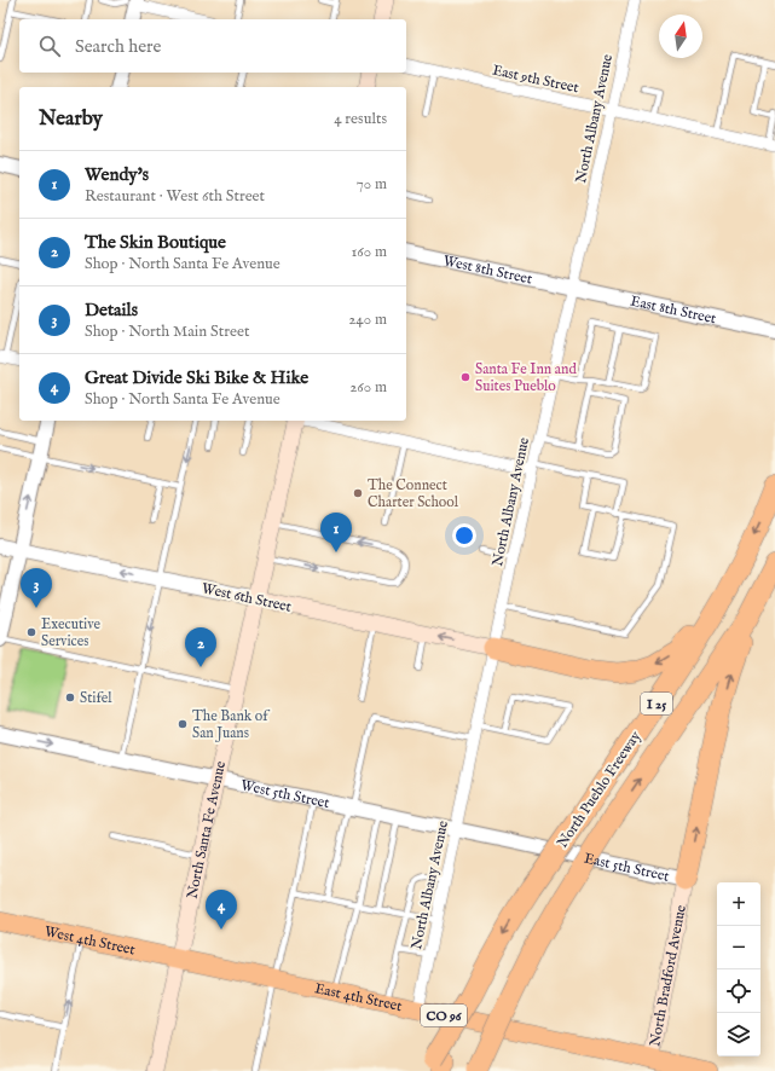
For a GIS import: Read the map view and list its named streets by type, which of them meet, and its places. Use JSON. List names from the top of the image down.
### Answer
{
  "streets": {
    "highway": ["I 25", "North Pueblo Freeway"],
    "main road": [
      "West 6th Street",
      "North Santa Fe Avenue",
      "West 4th Street",
      "North Bradford Avenue",
      "East 4th Street",
      "CO 96"
    ],
    "street": [
      "East 9th Street",
      "North Albany Avenue",
      "West 8th Street",
      "East 8th Street",
      "West 5th Street",
      "East 5th Street"
    ]
  },
  "crossings": [
    ["East 9th Street", "North Albany Avenue"],
    ["North Albany Avenue", "West 8th Street"],
    ["North Albany Avenue", "East 8th Street"],
    ["North Albany Avenue", "West 6th Street"],
    ["North Albany Avenue", "West 5th Street"],
    ["North Albany Avenue", "East 5th Street"],
    ["North Albany Avenue", "East 4th Street"],
    ["West 8th Street", "East 8th Street"],
    ["West 6th Street", "North Santa Fe Avenue"],
    ["West 5th Street", "North Santa Fe Avenue"],
    ["West 5th Street", "East 5th Street"],
    ["North Santa Fe Avenue", "West 4th Street"],
    ["North Santa Fe Avenue", "East 4th Street"],
    ["East 5th Street", "North Bradford Avenue"],
    ["West 4th Street", "East 4th Street"],
    ["North Bradford Avenue", "East 4th Street"]
  ],
  "one_way": ["West 6th Street"],
  "places": [
    "Santa Fe Inn and Suites Pueblo",
    "The Connect Charter School",
    "Executive Services",
    "Stifel",
    "The Bank of San Juans"
  ],
  "north": "top",
  "page": {
    "search": "Search here",
    "heading": ["Nearby", "4 results"],
    "list": [
      {
        "mark": "1",
        "name": "Wendy's",
        "note": "Restaurant · West 6th Street",
        "value": "70 m"
      },
      {
        "mark": "2",
        "name": "The Skin Boutique",
        "note": "Shop · North Santa Fe Avenue",
        "value": "160 m"
      },
      {
        "mark": "3",
        "name": "Details",
        "note": "Shop · North Main Street",
        "value": "240 m"
      },
      {
        "mark": "4",
        "name": "Great Divide Ski Bike & Hike",
        "note": "Shop · North Santa Fe Avenue",
        "value": "260 m"
      }
    ],
    "pins": [
      "1",
      "3",
      "2",
      "4"
    ],
    "map_buttons": ["+", "−"]
  }
}
